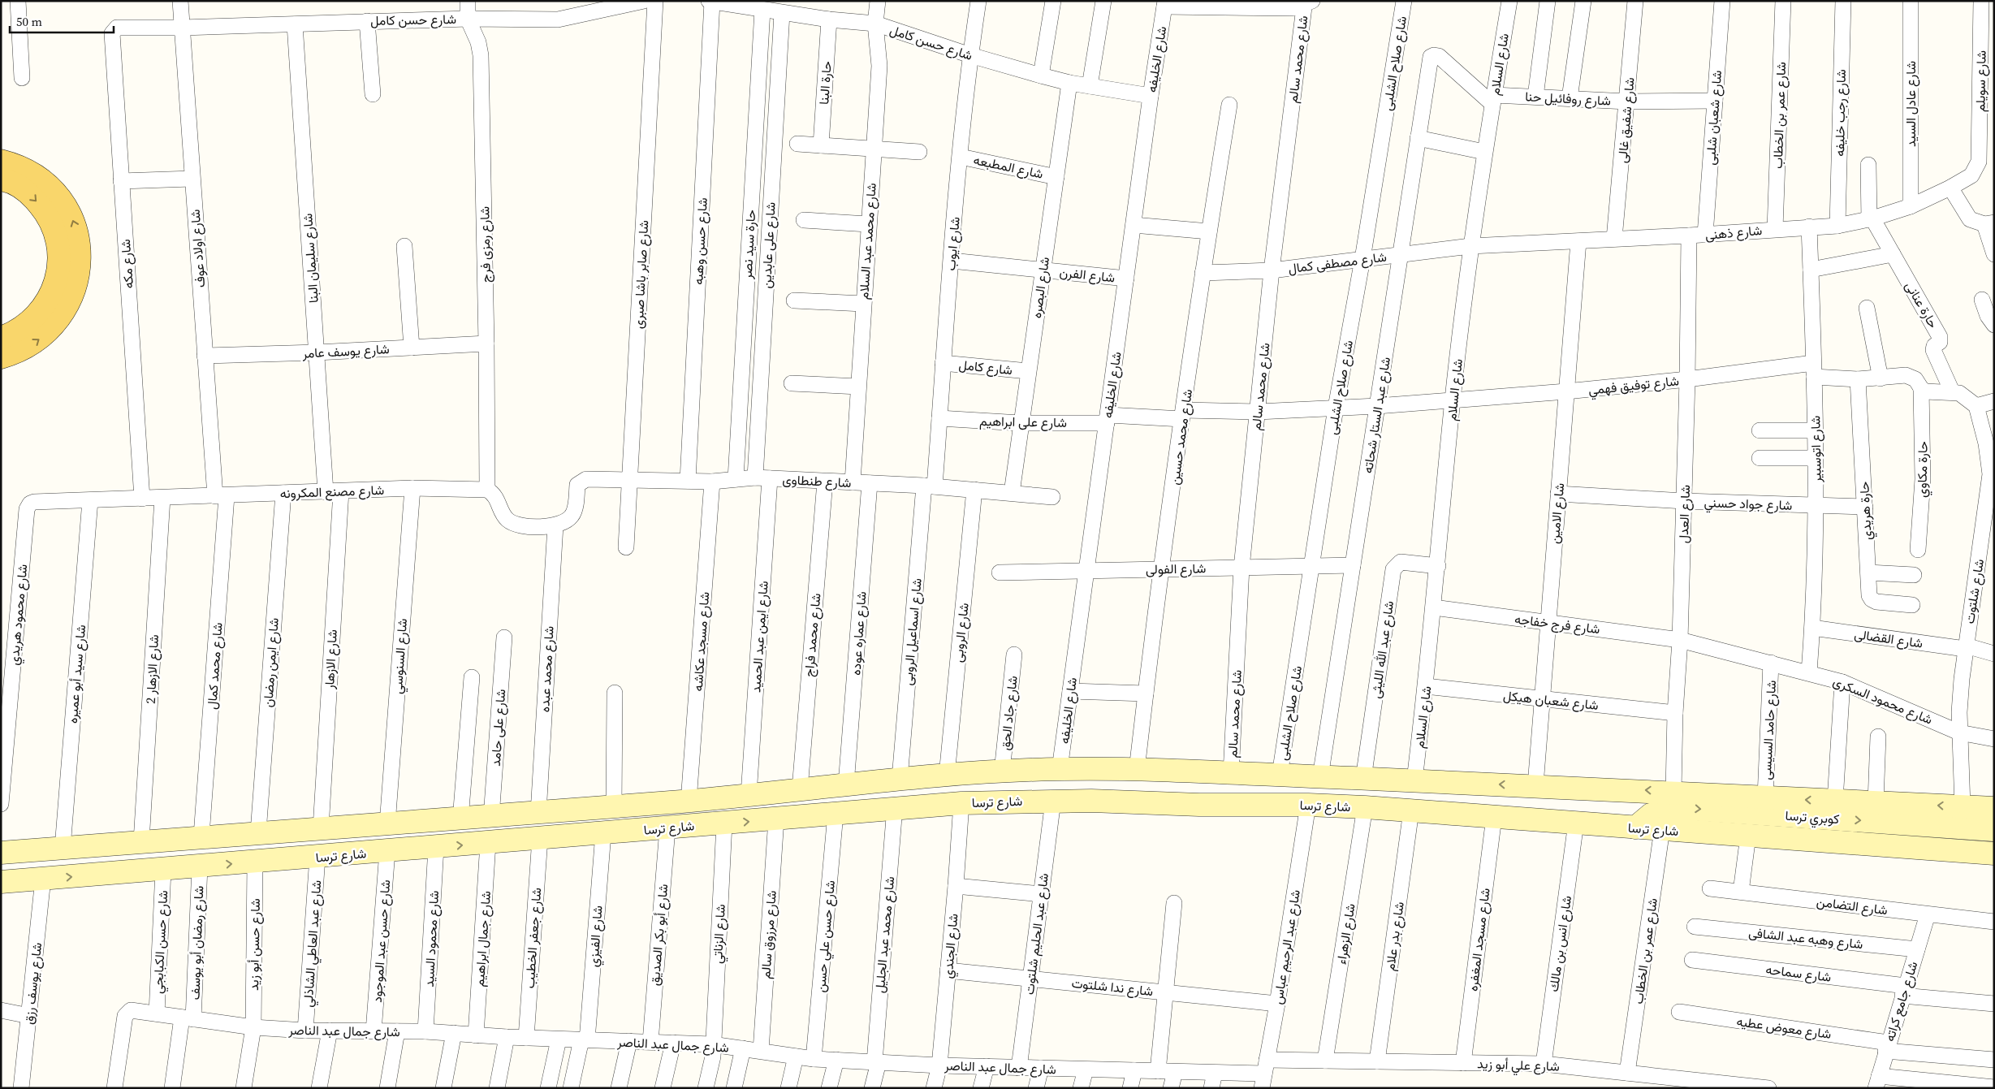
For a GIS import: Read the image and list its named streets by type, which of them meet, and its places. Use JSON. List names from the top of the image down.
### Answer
{
  "streets": {
    "main road": ["شارع ترسا", "كوبري ترسا"],
    "street": [
      "شارع حسن كامل",
      "شارع الخليفه",
      "شارع محمد سالم",
      "شارع صلاح الشلبى",
      "شارع السلام",
      "شارع سويلم",
      "حارة البنا",
      "شارع روفائيل حنا",
      "شارع عادل السيد",
      "شارع رجب خليفه",
      "شارع عمر بن الخطاب",
      "شارع شعبان شلبى",
      "شارع شفيق غالى",
      "شارع المطبعه",
      "شارع ذهنى",
      "شارع حسن وهبه",
      "شارع محمد عبد السلام",
      "شارع ايوب",
      "شارع رمزى فرج",
      "حارة سيد نصر",
      "شارع على عابدين",
      "شارع اولاد عوف",
      "شارع سليمان البنا",
      "شارع مصطفى كمال",
      "شارع مكه",
      "شارع صابر باشا صبرى",
      "شارع الفرن",
      "شارع البصره",
      "حارة عنانى",
      "شارع يوسف عامر",
      "شارع كامل",
      "شارع توفيق فهمي",
      "شارع عبد الستار شحاته",
      "شارع على ابراهيم",
      "شارع محمد حسين",
      "شارع اتوسبير",
      "حارة مكاوي",
      "شارع طنطاوى",
      "شارع مصنع المكرونه",
      "شارع جواد حسني",
      "حارة هريدي",
      "شارع الامين",
      "شارع العدل",
      "شارع الفولى",
      "شارع شلتوت",
      "شارع محمود هريدي",
      "شارع فرج خفاجه",
      "شارع اسماعيل الروبى",
      "شارع الروبى",
      "شارع عماره عوده",
      "شارع محمد فراج",
      "شارع ايمن عبد الحميد",
      "شارع القضالى",
      "شارع مسجد عكاشه",
      "شارع عبد الله الليثى",
      "شارع السنوسي",
      "شارع الازهار",
      "شارع ايمن رمضان",
      "شارع محمد كمال",
      "شارع الازهار 2",
      "شارع محمد عبده",
      "شارع سيد أبو عميره",
      "شارع شعبان هيكل",
      "شارع محمود السكرى",
      "شارع جاد الحق",
      "شارع على حامد",
      "شارع حامد السيسى",
      "شارع التضامن",
      "شارع الزناتي",
      "شارع عبد الحليم شلتوت",
      "شارع الزهراء",
      "شارع أبو بكر الصديق",
      "شارع مرزوق سالم",
      "شارع محمد عبد الجليل",
      "شارع الفيزي",
      "شارع حسن علي حسن",
      "شارع بدر علام",
      "شارع جعفر الخطيب",
      "شارع وهبه عبد الشافى",
      "شارع محمود السيد",
      "شارع جمال ابراهيم",
      "شارع مسجد المغفره",
      "شارع حسن عبد الموجود",
      "شارع حسن الكبابجي",
      "شارع رمضان أبو يوسف",
      "شارع عبد العاطي الشاذلي",
      "شارع انس بن مالك",
      "شارع حسن أبو زيد",
      "شارع الجندي",
      "شارع عبد الرحيم عباس",
      "شارع سماحه",
      "شارع يوسف رزق",
      "شارع ندا شلتوت",
      "شارع جامع كراته",
      "شارع معوض عطيه",
      "شارع جمال عبد الناصر",
      "شارع علي أبو زيد"
    ]
  },
  "crossings": [
    ["شارع حسن كامل", "شارع الخليفه"],
    ["شارع حسن كامل", "حارة البنا"],
    ["شارع حسن كامل", "شارع حسن وهبه"],
    ["شارع حسن كامل", "شارع محمد عبد السلام"],
    ["شارع حسن كامل", "شارع ايوب"],
    ["شارع حسن كامل", "شارع رمزى فرج"],
    ["شارع حسن كامل", "حارة سيد نصر"],
    ["شارع حسن كامل", "شارع على عابدين"],
    ["شارع حسن كامل", "شارع اولاد عوف"],
    ["شارع حسن كامل", "شارع سليمان البنا"],
    ["شارع حسن كامل", "شارع مكه"],
    ["شارع حسن كامل", "شارع البصره"],
    ["شارع الخليفه", "شارع الفرن"],
    ["شارع الخليفه", "شارع على ابراهيم"],
    ["شارع الخليفه", "شارع الفولى"],
    ["شارع الخليفه", "شارع ترسا"],
    ["شارع محمد سالم", "شارع مصطفى كمال"],
    ["شارع محمد سالم", "شارع توفيق فهمي"],
    ["شارع محمد سالم", "شارع على ابراهيم"],
    ["شارع محمد سالم", "شارع الفولى"],
    ["شارع محمد سالم", "شارع ترسا"],
    ["شارع صلاح الشلبى", "شارع مصطفى كمال"],
    ["شارع صلاح الشلبى", "شارع توفيق فهمي"],
    ["شارع صلاح الشلبى", "شارع الفولى"],
    ["شارع صلاح الشلبى", "شارع ترسا"],
    ["شارع السلام", "شارع روفائيل حنا"],
    ["شارع السلام", "شارع ذهنى"],
    ["شارع السلام", "شارع مصطفى كمال"],
    ["شارع السلام", "شارع توفيق فهمي"],
    ["شارع السلام", "شارع عبد الستار شحاته"],
    ["شارع السلام", "شارع فرج خفاجه"],
    ["شارع السلام", "شارع عبد الله الليثى"],
    ["شارع السلام", "شارع شعبان هيكل"],
    ["شارع السلام", "شارع ترسا"],
    ["شارع سويلم", "شارع ذهنى"],
    ["شارع روفائيل حنا", "شارع شعبان شلبى"],
    ["شارع روفائيل حنا", "شارع شفيق غالى"],
    ["شارع روفائيل حنا", "شارع عبد الستار شحاته"],
    ["شارع عادل السيد", "شارع ذهنى"],
    ["شارع رجب خليفه", "شارع ذهنى"],
    ["شارع عمر بن الخطاب", "شارع ذهنى"],
    ["شارع عمر بن الخطاب", "شارع ترسا"],
    ["شارع عمر بن الخطاب", "شارع علي أبو زيد"],
    ["شارع شعبان شلبى", "شارع ذهنى"],
    ["شارع شفيق غالى", "شارع ذهنى"],
    ["شارع المطبعه", "شارع ايوب"],
    ["شارع المطبعه", "شارع البصره"],
    ["شارع ذهنى", "شارع مصطفى كمال"],
    ["شارع ذهنى", "حارة عنانى"],
    ["شارع ذهنى", "شارع اتوسبير"],
    ["شارع ذهنى", "شارع الامين"],
    ["شارع ذهنى", "شارع العدل"],
    ["شارع حسن وهبه", "شارع طنطاوى"],
    ["شارع محمد عبد السلام", "شارع طنطاوى"],
    ["شارع ايوب", "شارع الفرن"],
    ["شارع ايوب", "شارع كامل"],
    ["شارع ايوب", "شارع على ابراهيم"],
    ["شارع ايوب", "شارع طنطاوى"],
    ["شارع ايوب", "شارع اسماعيل الروبى"],
    ["شارع رمزى فرج", "شارع يوسف عامر"],
    ["شارع رمزى فرج", "شارع مصنع المكرونه"],
    ["حارة سيد نصر", "شارع طنطاوى"],
    ["شارع على عابدين", "شارع طنطاوى"],
    ["شارع على عابدين", "شارع ايمن عبد الحميد"],
    ["شارع اولاد عوف", "شارع يوسف عامر"],
    ["شارع اولاد عوف", "شارع مصنع المكرونه"],
    ["شارع اولاد عوف", "شارع محمد كمال"],
    ["شارع سليمان البنا", "شارع يوسف عامر"],
    ["شارع سليمان البنا", "شارع مصنع المكرونه"],
    ["شارع مصطفى كمال", "شارع عبد الستار شحاته"],
    ["شارع مصطفى كمال", "شارع محمد حسين"],
    ["شارع مكه", "شارع مصنع المكرونه"],
    ["شارع صابر باشا صبرى", "شارع طنطاوى"],
    ["شارع الفرن", "شارع البصره"],
    ["شارع البصره", "شارع كامل"],
    ["شارع البصره", "شارع على ابراهيم"],
    ["شارع البصره", "شارع طنطاوى"],
    ["شارع توفيق فهمي", "شارع عبد الستار شحاته"],
    ["شارع توفيق فهمي", "شارع على ابراهيم"],
    ["شارع توفيق فهمي", "شارع اتوسبير"],
    ["شارع توفيق فهمي", "حارة مكاوي"],
    ["شارع توفيق فهمي", "حارة هريدي"],
    ["شارع توفيق فهمي", "شارع الامين"],
    ["شارع توفيق فهمي", "شارع العدل"],
    ["شارع عبد الستار شحاته", "شارع الفولى"],
    ["شارع عبد الستار شحاته", "شارع ترسا"],
    ["شارع على ابراهيم", "شارع محمد حسين"],
    ["شارع محمد حسين", "شارع الفولى"],
    ["شارع محمد حسين", "شارع ترسا"],
    ["شارع اتوسبير", "شارع جواد حسني"],
    ["شارع اتوسبير", "شارع القضالى"],
    ["شارع اتوسبير", "شارع محمود السكرى"],
    ["شارع طنطاوى", "شارع اسماعيل الروبى"],
    ["شارع طنطاوى", "شارع الروبى"],
    ["شارع طنطاوى", "شارع عماره عوده"],
    ["شارع طنطاوى", "شارع محمد فراج"],
    ["شارع طنطاوى", "شارع ايمن عبد الحميد"],
    ["شارع طنطاوى", "شارع مسجد عكاشه"],
    ["شارع طنطاوى", "شارع محمد عبده"],
    ["شارع مصنع المكرونه", "شارع محمود هريدي"],
    ["شارع مصنع المكرونه", "شارع السنوسي"],
    ["شارع مصنع المكرونه", "شارع الازهار"],
    ["شارع مصنع المكرونه", "شارع ايمن رمضان"],
    ["شارع مصنع المكرونه", "شارع محمد كمال"],
    ["شارع مصنع المكرونه", "شارع الازهار 2"],
    ["شارع مصنع المكرونه", "شارع سيد أبو عميره"],
    ["شارع جواد حسني", "حارة هريدي"],
    ["شارع جواد حسني", "شارع الامين"],
    ["شارع جواد حسني", "شارع العدل"],
    ["شارع الامين", "شارع فرج خفاجه"],
    ["شارع الامين", "شارع شعبان هيكل"],
    ["شارع الامين", "شارع ترسا"],
    ["شارع العدل", "شارع فرج خفاجه"],
    ["شارع العدل", "شارع شعبان هيكل"],
    ["شارع العدل", "شارع ترسا"],
    ["شارع شلتوت", "شارع القضالى"],
    ["شارع شلتوت", "شارع محمود السكرى"],
    ["شارع شلتوت", "شارع ترسا"],
    ["شارع فرج خفاجه", "شارع محمود السكرى"],
    ["شارع فرج خفاجه", "شارع حامد السيسى"],
    ["شارع اسماعيل الروبى", "شارع ترسا"],
    ["شارع الروبى", "شارع ترسا"],
    ["شارع عماره عوده", "شارع ترسا"],
    ["شارع محمد فراج", "شارع ترسا"],
    ["شارع ايمن عبد الحميد", "شارع ترسا"],
    ["شارع مسجد عكاشه", "شارع ترسا"],
    ["شارع عبد الله الليثى", "شارع ترسا"],
    ["شارع السنوسي", "شارع ترسا"],
    ["شارع الازهار", "شارع ترسا"],
    ["شارع ايمن رمضان", "شارع ترسا"],
    ["شارع محمد كمال", "شارع ترسا"],
    ["شارع الازهار 2", "شارع ترسا"],
    ["شارع محمد عبده", "شارع ترسا"],
    ["شارع سيد أبو عميره", "شارع ترسا"],
    ["شارع محمود السكرى", "شارع حامد السيسى"],
    ["شارع جاد الحق", "شارع ترسا"],
    ["شارع على حامد", "شارع ترسا"],
    ["شارع حامد السيسى", "شارع ترسا"],
    ["شارع ترسا", "كوبري ترسا"],
    ["شارع ترسا", "شارع الزناتي"],
    ["شارع ترسا", "شارع عبد الحليم شلتوت"],
    ["شارع ترسا", "شارع الزهراء"],
    ["شارع ترسا", "شارع أبو بكر الصديق"],
    ["شارع ترسا", "شارع مرزوق سالم"],
    ["شارع ترسا", "شارع محمد عبد الجليل"],
    ["شارع ترسا", "شارع الفيزي"],
    ["شارع ترسا", "شارع حسن علي حسن"],
    ["شارع ترسا", "شارع بدر علام"],
    ["شارع ترسا", "شارع جعفر الخطيب"],
    ["شارع ترسا", "شارع محمود السيد"],
    ["شارع ترسا", "شارع جمال ابراهيم"],
    ["شارع ترسا", "شارع مسجد المغفره"],
    ["شارع ترسا", "شارع حسن عبد الموجود"],
    ["شارع ترسا", "شارع حسن الكبابجي"],
    ["شارع ترسا", "شارع رمضان أبو يوسف"],
    ["شارع ترسا", "شارع عبد العاطي الشاذلي"],
    ["شارع ترسا", "شارع انس بن مالك"],
    ["شارع ترسا", "شارع حسن أبو زيد"],
    ["شارع ترسا", "شارع الجندي"],
    ["شارع ترسا", "شارع عبد الرحيم عباس"],
    ["شارع ترسا", "شارع يوسف رزق"],
    ["شارع التضامن", "شارع جامع كراته"],
    ["شارع الزناتي", "شارع جمال عبد الناصر"],
    ["شارع عبد الحليم شلتوت", "شارع ندا شلتوت"],
    ["شارع عبد الحليم شلتوت", "شارع جمال عبد الناصر"],
    ["شارع الزهراء", "شارع علي أبو زيد"],
    ["شارع أبو بكر الصديق", "شارع جمال عبد الناصر"],
    ["شارع مرزوق سالم", "شارع جمال عبد الناصر"],
    ["شارع محمد عبد الجليل", "شارع جمال عبد الناصر"],
    ["شارع الفيزي", "شارع جمال عبد الناصر"],
    ["شارع حسن علي حسن", "شارع جمال عبد الناصر"],
    ["شارع بدر علام", "شارع علي أبو زيد"],
    ["شارع جعفر الخطيب", "شارع جمال عبد الناصر"],
    ["شارع وهبه عبد الشافى", "شارع جامع كراته"],
    ["شارع محمود السيد", "شارع جمال عبد الناصر"],
    ["شارع جمال ابراهيم", "شارع جمال عبد الناصر"],
    ["شارع مسجد المغفره", "شارع علي أبو زيد"],
    ["شارع حسن عبد الموجود", "شارع جمال عبد الناصر"],
    ["شارع حسن الكبابجي", "شارع جمال عبد الناصر"],
    ["شارع رمضان أبو يوسف", "شارع جمال عبد الناصر"],
    ["شارع عبد العاطي الشاذلي", "شارع جمال عبد الناصر"],
    ["شارع انس بن مالك", "شارع علي أبو زيد"],
    ["شارع حسن أبو زيد", "شارع جمال عبد الناصر"],
    ["شارع الجندي", "شارع ندا شلتوت"],
    ["شارع الجندي", "شارع جمال عبد الناصر"],
    ["شارع عبد الرحيم عباس", "شارع ندا شلتوت"],
    ["شارع عبد الرحيم عباس", "شارع جمال عبد الناصر"],
    ["شارع عبد الرحيم عباس", "شارع علي أبو زيد"],
    ["شارع سماحه", "شارع جامع كراته"],
    ["شارع جامع كراته", "شارع معوض عطيه"],
    ["شارع جمال عبد الناصر", "شارع علي أبو زيد"]
  ],
  "one_way": ["كوبري ترسا"],
  "scale_bar": "50 m"
}
